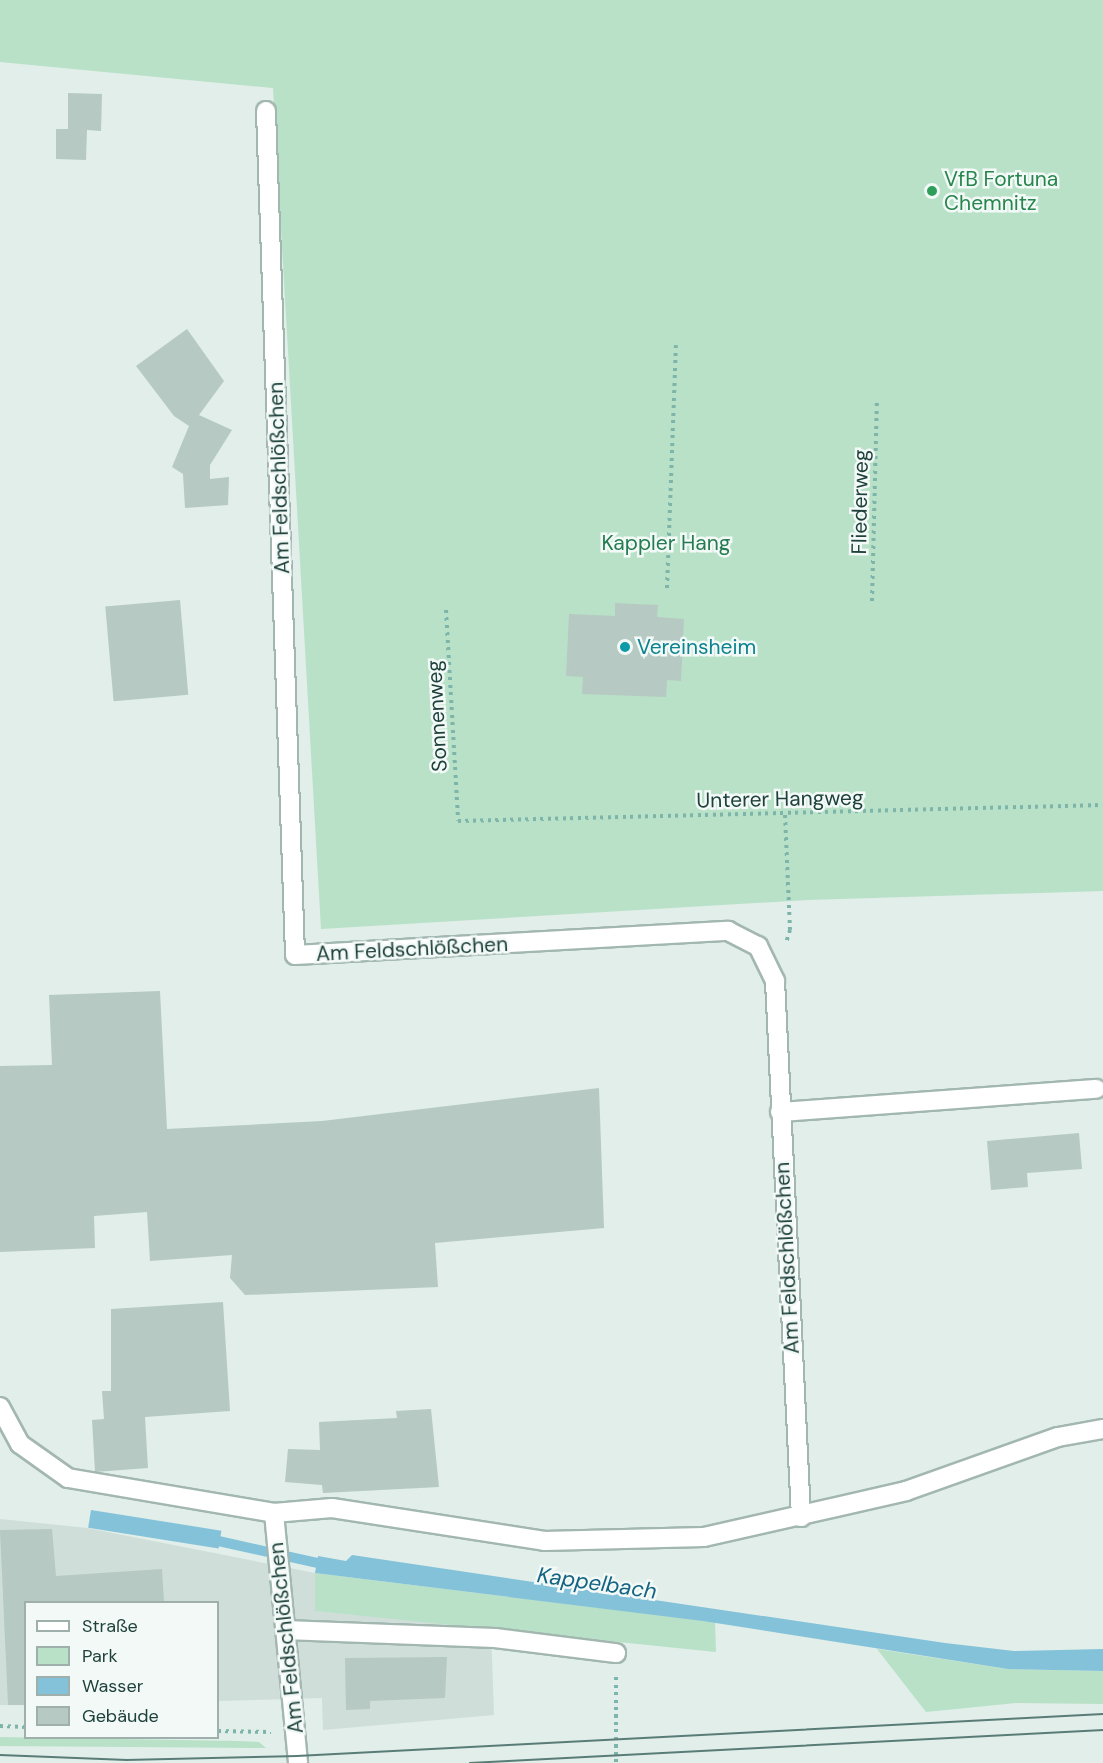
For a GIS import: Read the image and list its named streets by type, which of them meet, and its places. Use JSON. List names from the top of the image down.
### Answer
{
  "streets": {
    "street": ["Am Feldschlößchen"],
    "path": ["Fliederweg", "Sonnenweg", "Unterer Hangweg"]
  },
  "crossings": [
    ["Sonnenweg", "Unterer Hangweg"]
  ],
  "water": ["Kappelbach"],
  "parks": ["Kappler Hang"],
  "places": ["VfB Fortuna Chemnitz", "Vereinsheim"],
  "legend": [
    "Straße",
    "Park",
    "Wasser",
    "Gebäude"
  ]
}
